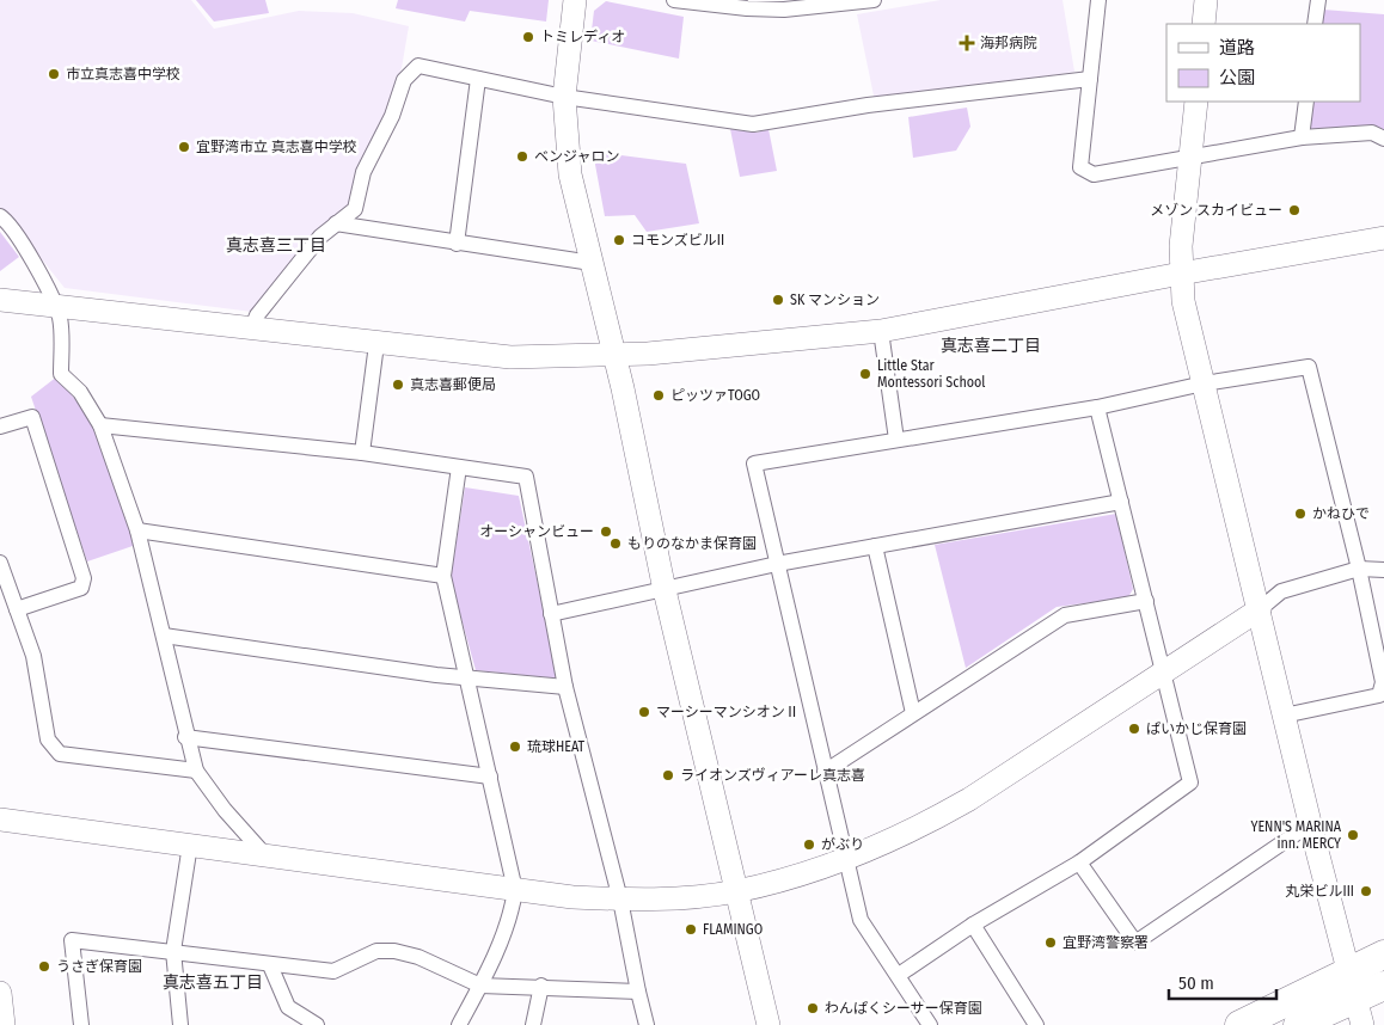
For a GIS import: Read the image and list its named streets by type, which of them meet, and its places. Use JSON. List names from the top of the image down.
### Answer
{
  "districts": ["真志喜三丁目", "真志喜二丁目", "真志喜五丁目"],
  "places": {
    "other": [
      "トミレディオ",
      "市立真志喜中学校",
      "宜野湾市立 真志喜中学校",
      "ベンジャロン",
      "メゾン スカイビュー",
      "コモンズビルII",
      "SK マンション",
      "Little Star Montessori School",
      "真志喜郵便局",
      "ピッツァTOGO",
      "かねひで",
      "オーシャンビュー",
      "もりのなかま保育園",
      "マーシーマンシオンⅡ",
      "ぱいかじ保育園",
      "琉球HEAT",
      "ライオンズヴィアーレ真志喜",
      "YENN'S MARINA inn. MERCY",
      "がぶり",
      "丸栄ビルIII",
      "FLAMINGO",
      "宜野湾警察署",
      "うさぎ保育園",
      "わんぱくシーサー保育園"
    ],
    "health": ["海邦病院"]
  },
  "legend": ["道路", "公園"],
  "scale_bar": "50 m"
}
